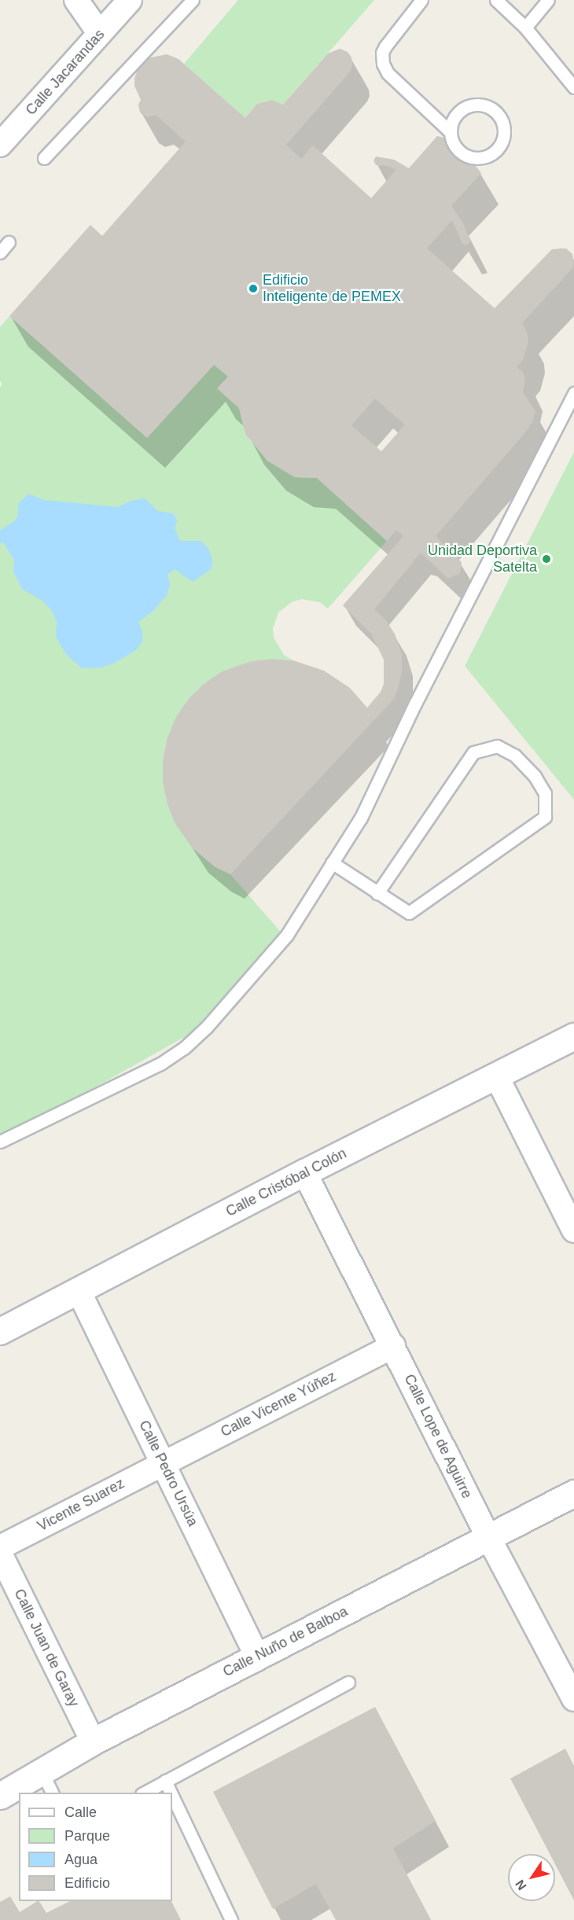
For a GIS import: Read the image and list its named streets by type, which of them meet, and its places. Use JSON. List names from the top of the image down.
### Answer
{
  "streets": {
    "main road": ["Calle Cristóbal Colón", "Calle Nuño de Balboa"],
    "street": [
      "Calle Jacarandas",
      "Calle Vicente Yúñez",
      "Calle Lope de Aguirre",
      "Calle Pedro Ursúa",
      "Vicente Suarez",
      "Calle Juan de Garay"
    ]
  },
  "crossings": [
    ["Calle Cristóbal Colón", "Calle Lope de Aguirre"],
    ["Calle Cristóbal Colón", "Calle Pedro Ursúa"],
    ["Calle Vicente Yúñez", "Calle Lope de Aguirre"],
    ["Calle Vicente Yúñez", "Calle Pedro Ursúa"],
    ["Calle Vicente Yúñez", "Vicente Suarez"],
    ["Calle Lope de Aguirre", "Calle Nuño de Balboa"],
    ["Calle Pedro Ursúa", "Vicente Suarez"],
    ["Calle Pedro Ursúa", "Calle Nuño de Balboa"],
    ["Calle Nuño de Balboa", "Calle Juan de Garay"]
  ],
  "places": ["Edificio Inteligente de PEMEX", "Unidad Deportiva Satelta"],
  "legend": [
    "Calle",
    "Parque",
    "Agua",
    "Edificio"
  ],
  "north": "bottom left"
}
